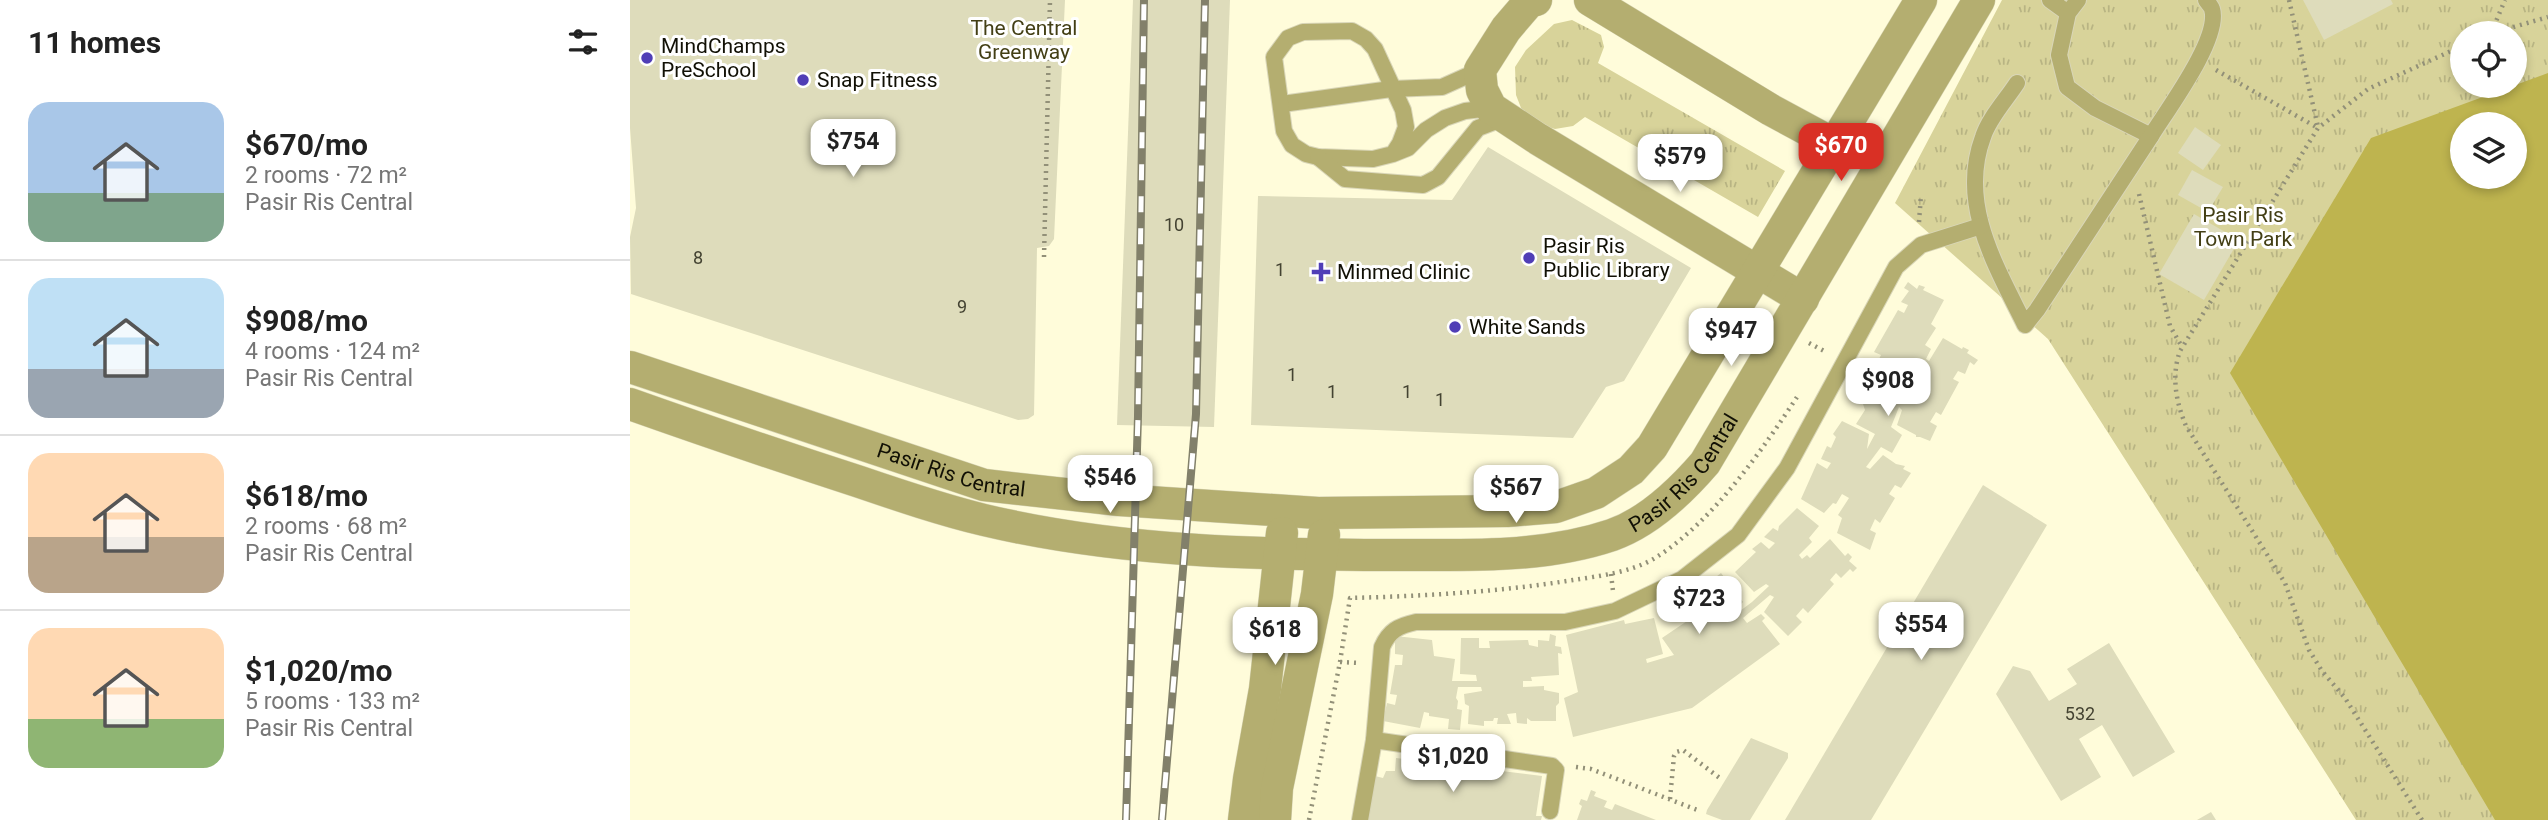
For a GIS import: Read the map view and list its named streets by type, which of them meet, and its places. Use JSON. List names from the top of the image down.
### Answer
{
  "streets": {
    "street": ["Pasir Ris Central"]
  },
  "parks": ["The Central Greenway", "Pasir Ris Town Park"],
  "places": {
    "other": [
      "MindChamps PreSchool",
      "Snap Fitness",
      "Pasir Ris Public Library",
      "White Sands"
    ],
    "health": ["Minmed Clinic"]
  },
  "house_numbers": [
    "10",
    "8",
    "1",
    "9",
    "1",
    "1",
    "1",
    "1",
    "532"
  ],
  "page": {
    "heading": "11 homes",
    "list": [
      {
        "name": "$670/mo",
        "note": "2 rooms · 72 m² · Pasir Ris Central"
      },
      {
        "name": "$908/mo",
        "note": "4 rooms · 124 m² · Pasir Ris Central"
      },
      {
        "name": "$618/mo",
        "note": "2 rooms · 68 m² · Pasir Ris Central"
      },
      {
        "name": "$1,020/mo",
        "note": "5 rooms · 133 m² · Pasir Ris Central"
      }
    ],
    "price": [
      "$754",
      "$670",
      "$579",
      "$947",
      "$908",
      "$546",
      "$567",
      "$723",
      "$554",
      "$618",
      "$1,020"
    ]
  }
}
